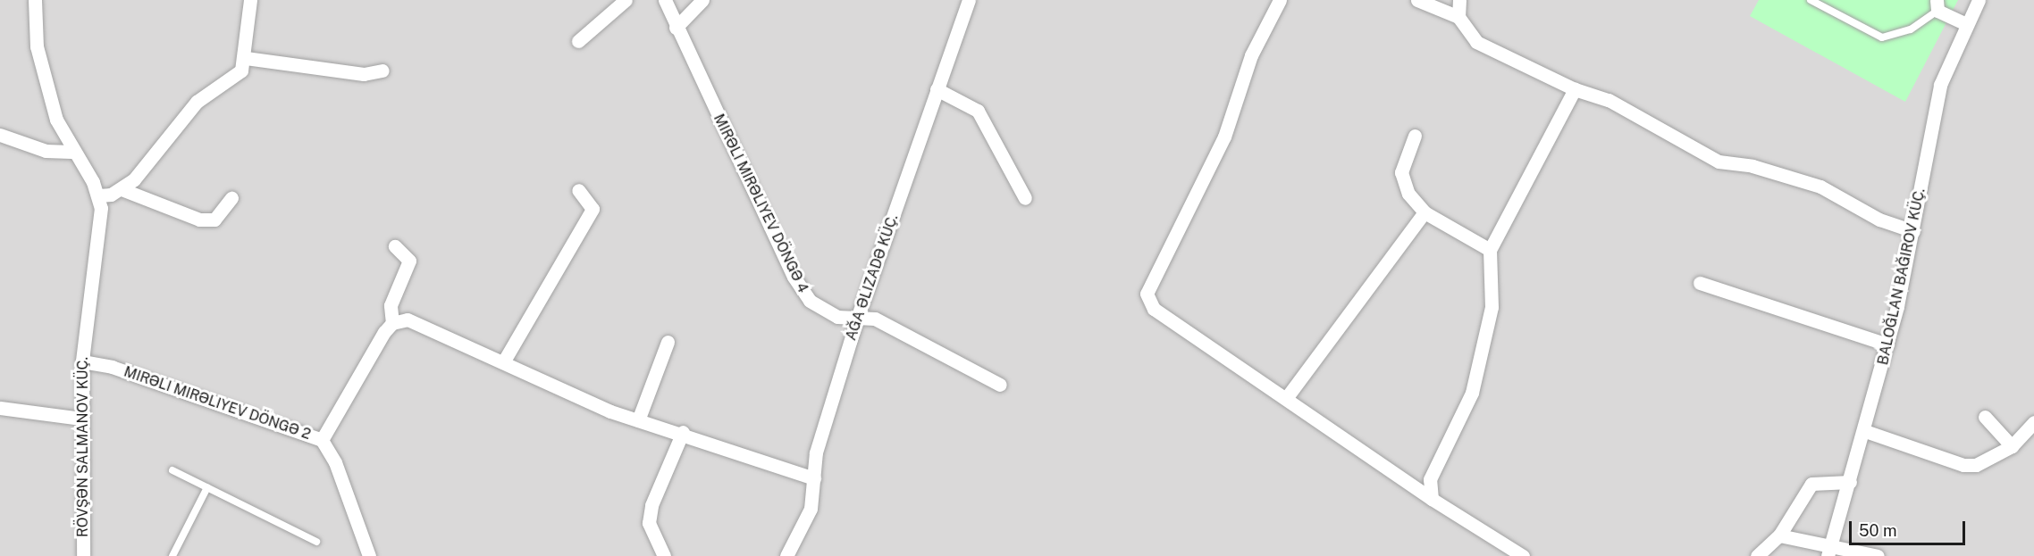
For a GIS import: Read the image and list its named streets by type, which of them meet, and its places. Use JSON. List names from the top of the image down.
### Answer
{
  "streets": {
    "street": [
      "MIRƏLI MIRƏLIYEV DÖNGƏ 4",
      "AĞA ƏLIZADƏ KÜÇ.",
      "MIRƏLI MIRƏLIYEV DÖNGƏ 2",
      "RÖVŞƏN SALMANOV KÜÇ."
    ]
  },
  "crossings": [
    ["MIRƏLI MIRƏLIYEV DÖNGƏ 4", "AĞA ƏLIZADƏ KÜÇ."],
    ["MIRƏLI MIRƏLIYEV DÖNGƏ 2", "RÖVŞƏN SALMANOV KÜÇ."]
  ],
  "scale_bar": "50 m"
}
